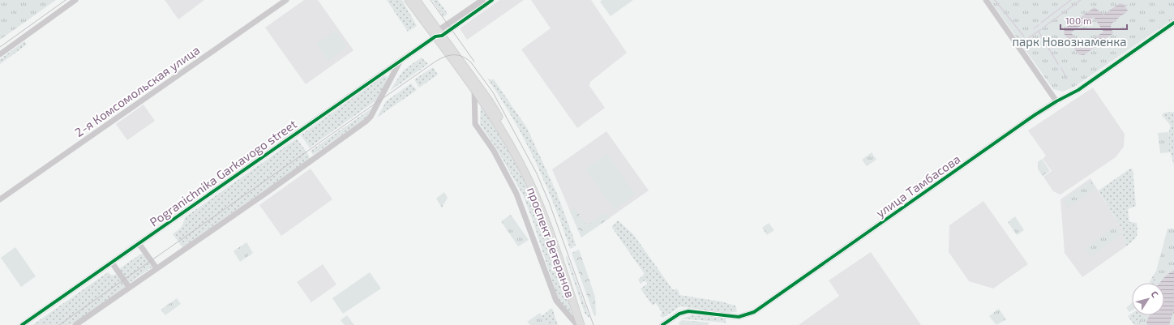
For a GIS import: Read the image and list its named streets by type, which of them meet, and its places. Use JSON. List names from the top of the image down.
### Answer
{
  "streets": {
    "main road": ["проспект Ветеранов"],
    "street": ["2-я Комсомольская улица", "Pogranichnika Garkavogo street", "улица Тамбасова"]
  },
  "crossings": [
    ["Pogranichnika Garkavogo street", "проспект Ветеранов"]
  ],
  "parks": ["парк Новознаменка"],
  "scale_bar": "100 m",
  "north": "top right"
}
